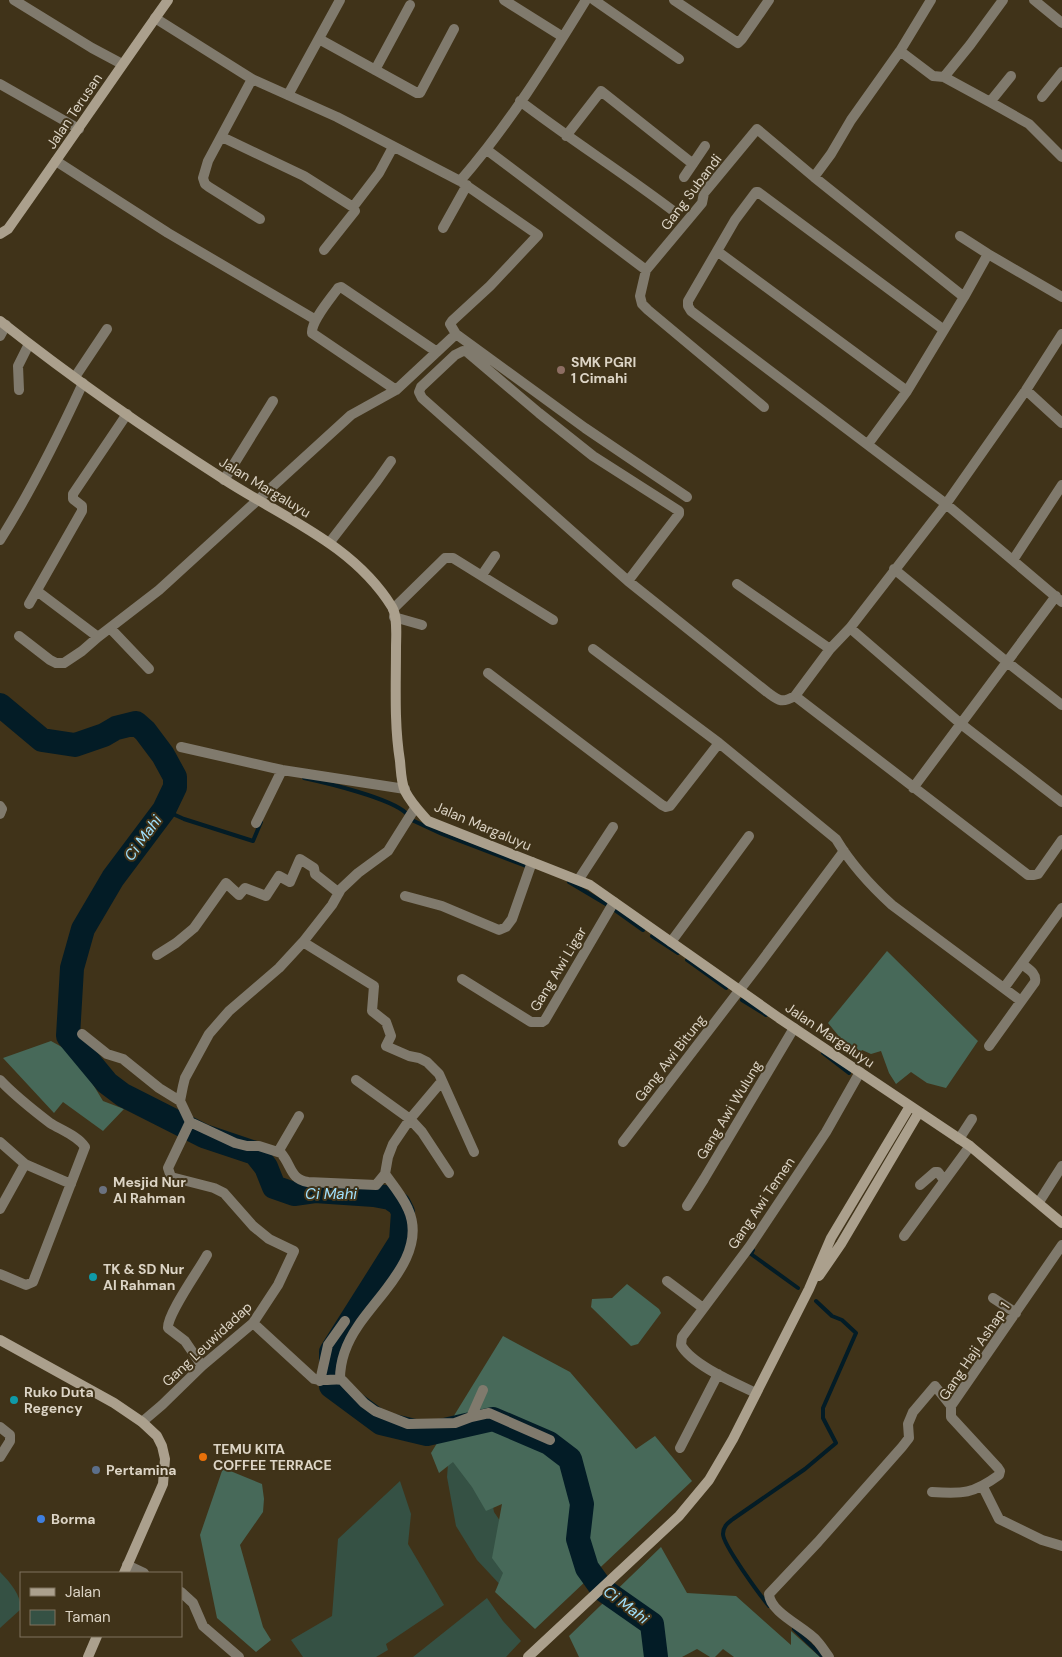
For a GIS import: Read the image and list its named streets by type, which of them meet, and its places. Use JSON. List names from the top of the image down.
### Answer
{
  "streets": {
    "main road": ["Jalan Terusan", "Jalan Margaluyu"],
    "street": [
      "Gang Subandi",
      "Gang Awi Ligar",
      "Gang Awi Bitung",
      "Gang Awi Wulung",
      "Gang Awi Temen",
      "Gang Leuwidadap",
      "Gang Haji Ashap 1"
    ]
  },
  "crossings": [
    ["Jalan Margaluyu", "Gang Awi Ligar"],
    ["Jalan Margaluyu", "Gang Awi Bitung"],
    ["Jalan Margaluyu", "Gang Awi Wulung"],
    ["Jalan Margaluyu", "Gang Awi Temen"]
  ],
  "water": ["Ci Mahi"],
  "places": [
    "SMK PGRI 1 Cimahi",
    "Mesjid Nur Al Rahman",
    "TK & SD Nur Al Rahman",
    "Ruko Duta Regency",
    "TEMU KITA COFFEE TERRACE",
    "Pertamina",
    "Borma"
  ],
  "legend": ["Jalan", "Taman"]
}
